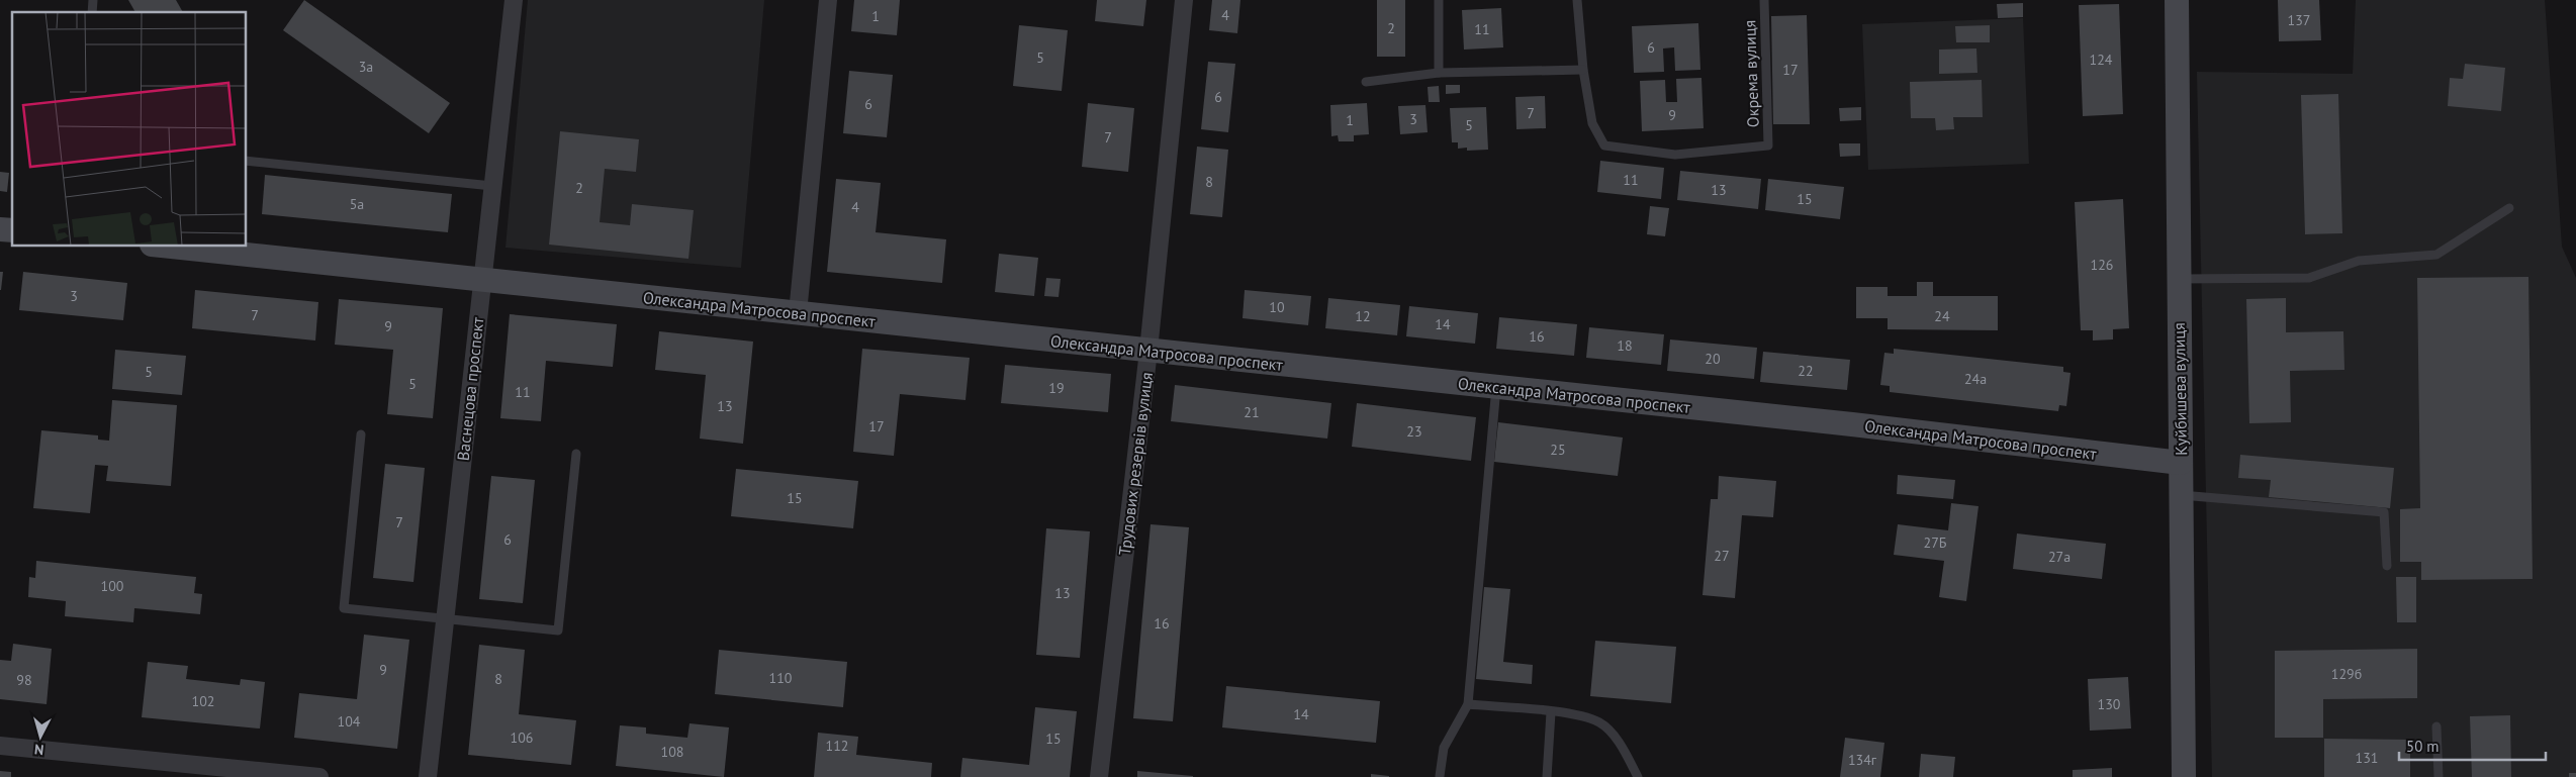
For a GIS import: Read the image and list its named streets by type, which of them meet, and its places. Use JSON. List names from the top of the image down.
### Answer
{
  "streets": {
    "main road": ["Олександра Матросова проспект", "Куйбишева вулиця"],
    "street": ["Васнецова проспект", "Трудових резервів вулиця"],
    "lane": ["Окрема вулиця"]
  },
  "crossings": [
    ["Олександра Матросова проспект", "Васнецова проспект"],
    ["Олександра Матросова проспект", "Куйбишева вулиця"],
    ["Олександра Матросова проспект", "Трудових резервів вулиця"]
  ],
  "house_numbers": [
    "4",
    "1",
    "137",
    "2",
    "11",
    "6",
    "5",
    "124",
    "3а",
    "17",
    "6",
    "6",
    "7",
    "9",
    "3",
    "1",
    "5",
    "7",
    "11",
    "8",
    "2",
    "13",
    "15",
    "5а",
    "4",
    "126",
    "3",
    "10",
    "7",
    "12",
    "24",
    "14",
    "9",
    "16",
    "18",
    "20",
    "22",
    "5",
    "24а",
    "5",
    "19",
    "11",
    "13",
    "21",
    "17",
    "23",
    "25",
    "15",
    "7",
    "6",
    "27Б",
    "27",
    "27а",
    "100",
    "13",
    "16",
    "9",
    "129б",
    "110",
    "8",
    "98",
    "102",
    "130",
    "14",
    "104",
    "106",
    "15",
    "112",
    "108",
    "131",
    "134г"
  ],
  "scale_bar": "50 m",
  "north": "bottom"
}
